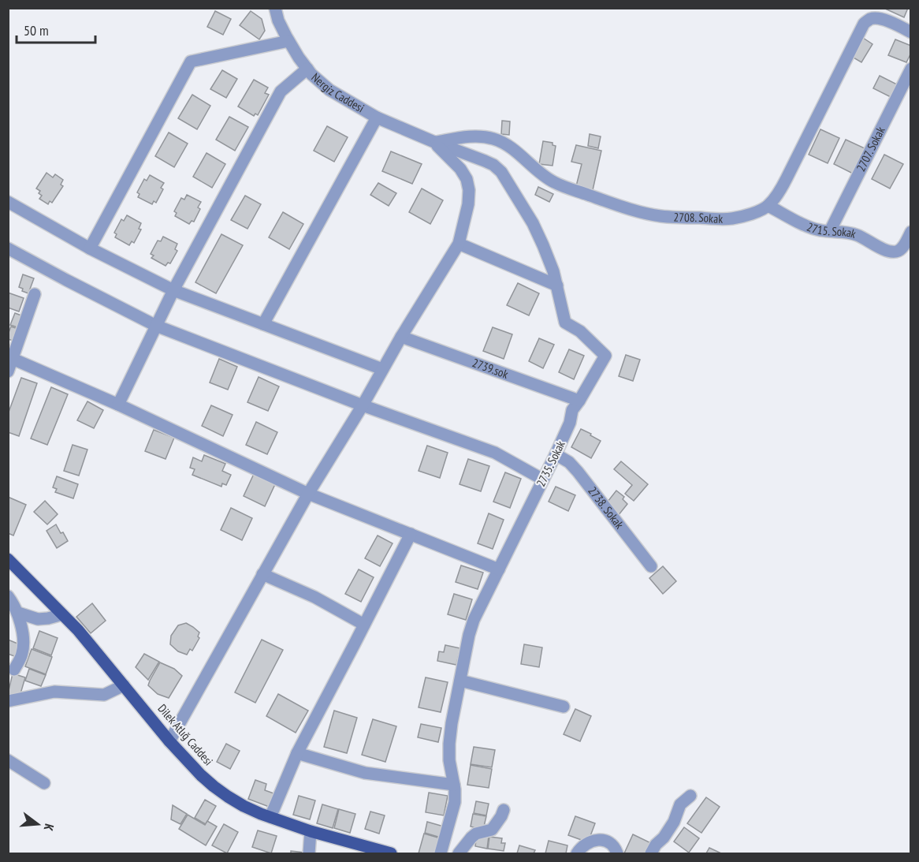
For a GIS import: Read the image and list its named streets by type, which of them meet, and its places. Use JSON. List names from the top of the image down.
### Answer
{
  "streets": {
    "main road": ["Dilek Atlığ Caddesi"],
    "street": [
      "Nergiz Caddesi",
      "2707. Sokak",
      "2708. Sokak",
      "2715. Sokak",
      "2739.sok",
      "2735. Sokak",
      "2738. Sokak"
    ]
  },
  "crossings": [
    ["Nergiz Caddesi", "2708. Sokak"],
    ["Nergiz Caddesi", "2735. Sokak"],
    ["2707. Sokak", "2715. Sokak"],
    ["2708. Sokak", "2715. Sokak"],
    ["2708. Sokak", "2735. Sokak"],
    ["2739.sok", "2735. Sokak"],
    ["2735. Sokak", "2738. Sokak"]
  ],
  "scale_bar": "50 m",
  "north": "right"
}
